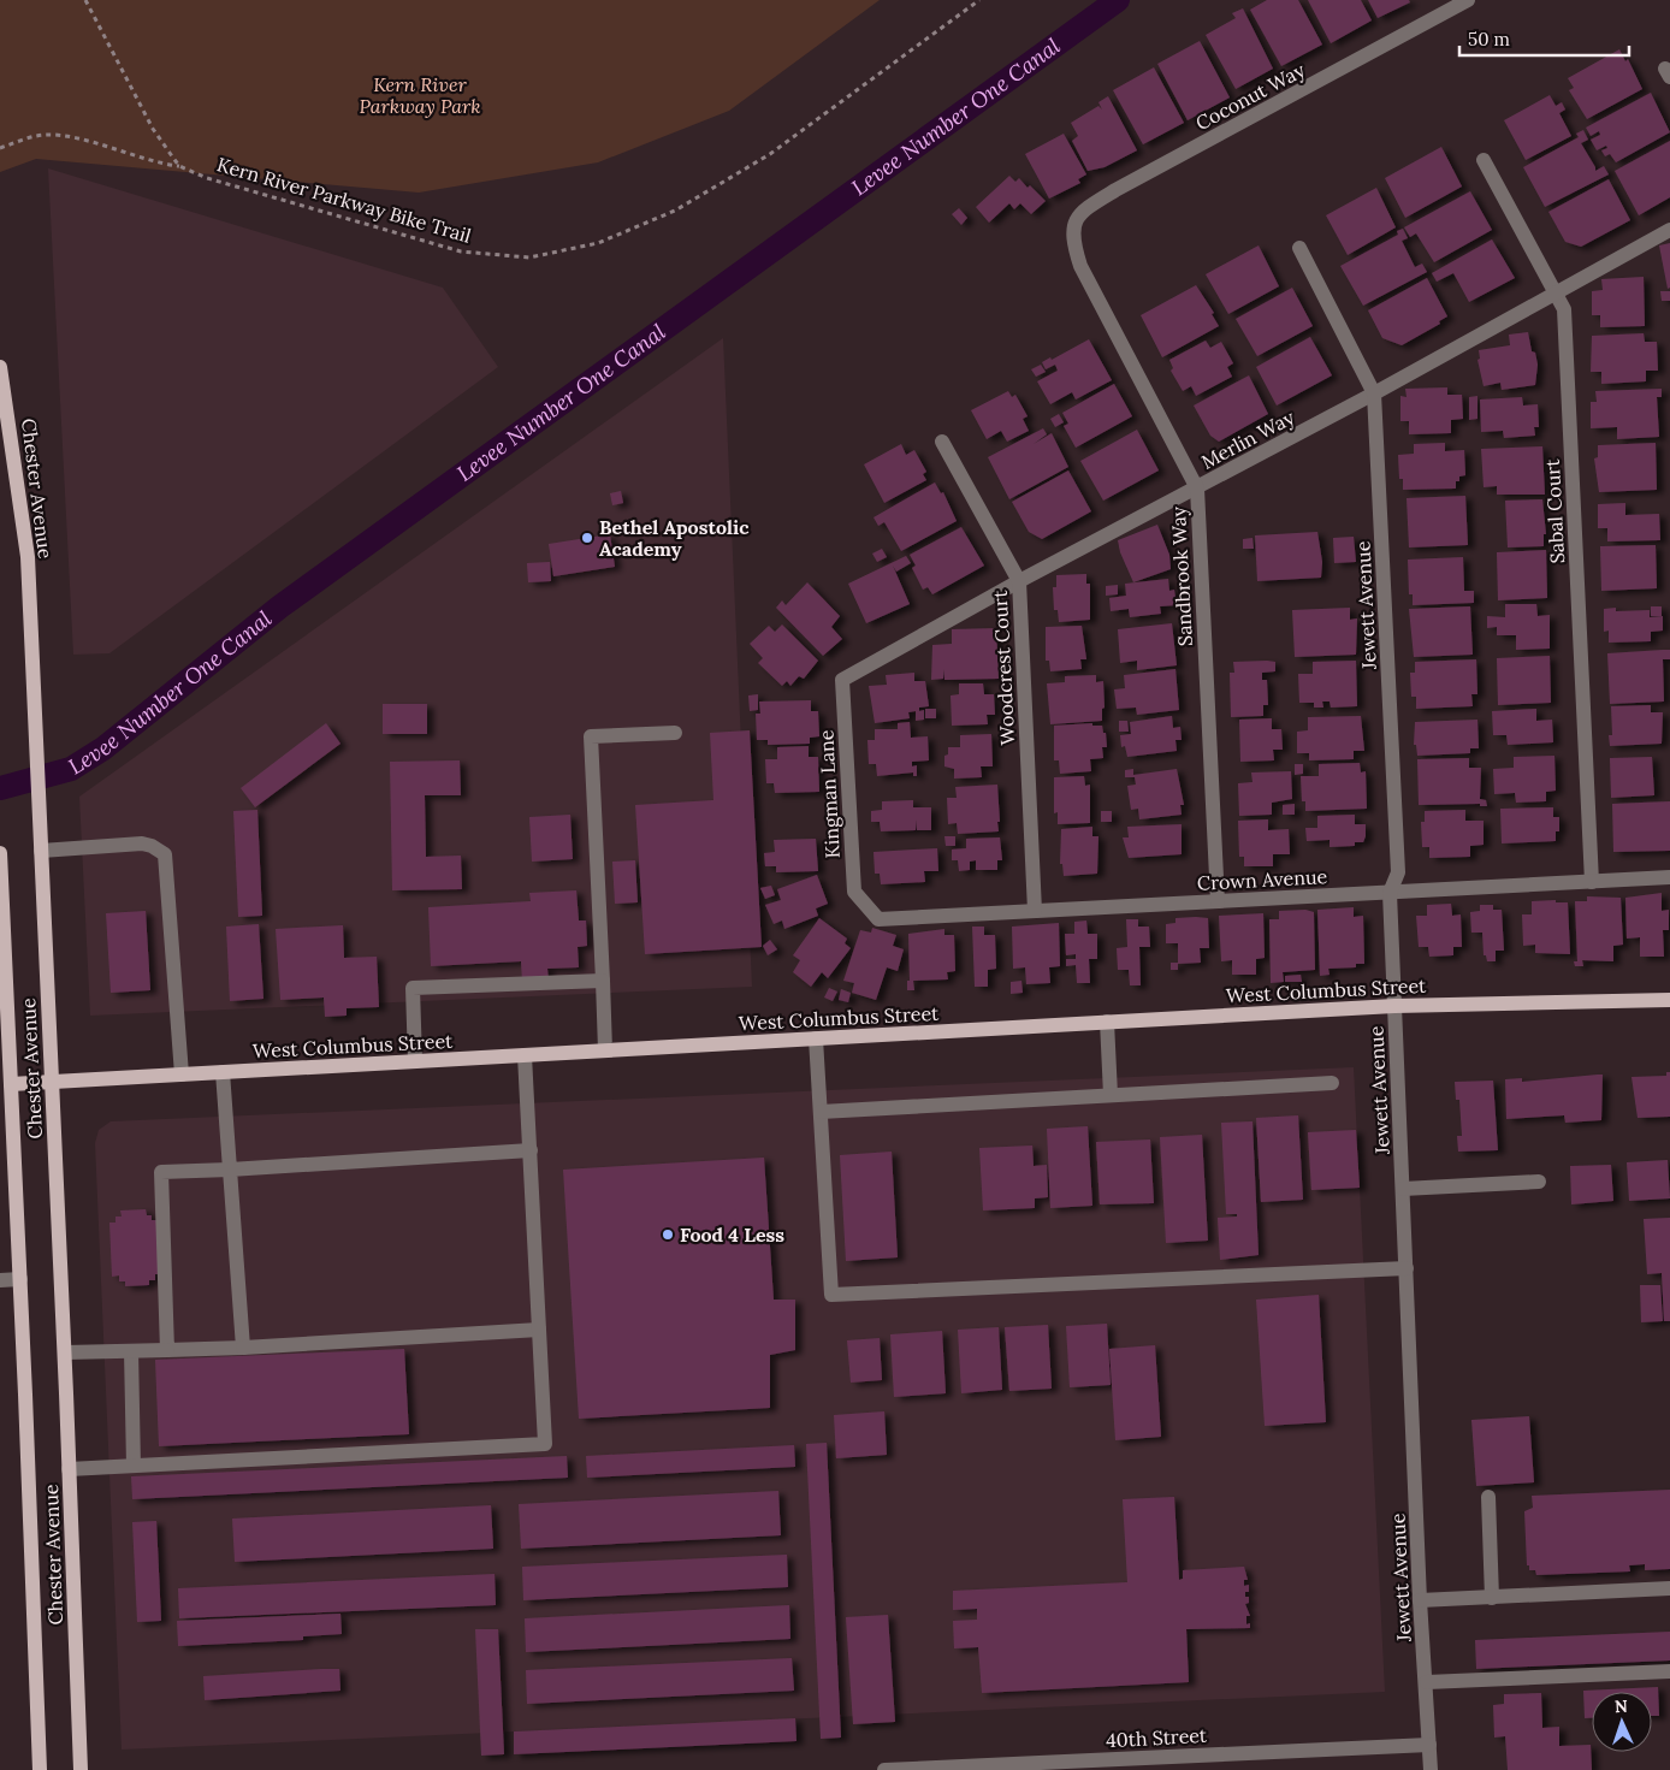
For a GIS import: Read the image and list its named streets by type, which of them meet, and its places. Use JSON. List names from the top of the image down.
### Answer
{
  "streets": {
    "main road": ["Chester Avenue", "West Columbus Street"],
    "street": [
      "Coconut Way",
      "Merlin Way",
      "Sabal Court",
      "Sandbrook Way",
      "Jewett Avenue",
      "Woodcrest Court",
      "Kingman Lane",
      "Crown Avenue",
      "40th Street"
    ],
    "path": ["Kern River Parkway Bike Trail"]
  },
  "crossings": [
    ["Coconut Way", "Sandbrook Way"],
    ["Merlin Way", "Sabal Court"],
    ["Merlin Way", "Sandbrook Way"],
    ["Merlin Way", "Jewett Avenue"],
    ["Merlin Way", "Woodcrest Court"],
    ["Merlin Way", "Kingman Lane"],
    ["Chester Avenue", "West Columbus Street"],
    ["Sabal Court", "Crown Avenue"],
    ["Sandbrook Way", "Crown Avenue"],
    ["Jewett Avenue", "Crown Avenue"],
    ["Jewett Avenue", "West Columbus Street"],
    ["Jewett Avenue", "40th Street"],
    ["Woodcrest Court", "Crown Avenue"],
    ["Kingman Lane", "Crown Avenue"]
  ],
  "water": ["Levee Number One Canal"],
  "parks": ["Kern River Parkway Park"],
  "places": ["Bethel Apostolic Academy", "Food 4 Less"],
  "scale_bar": "50 m",
  "north": "top"
}
